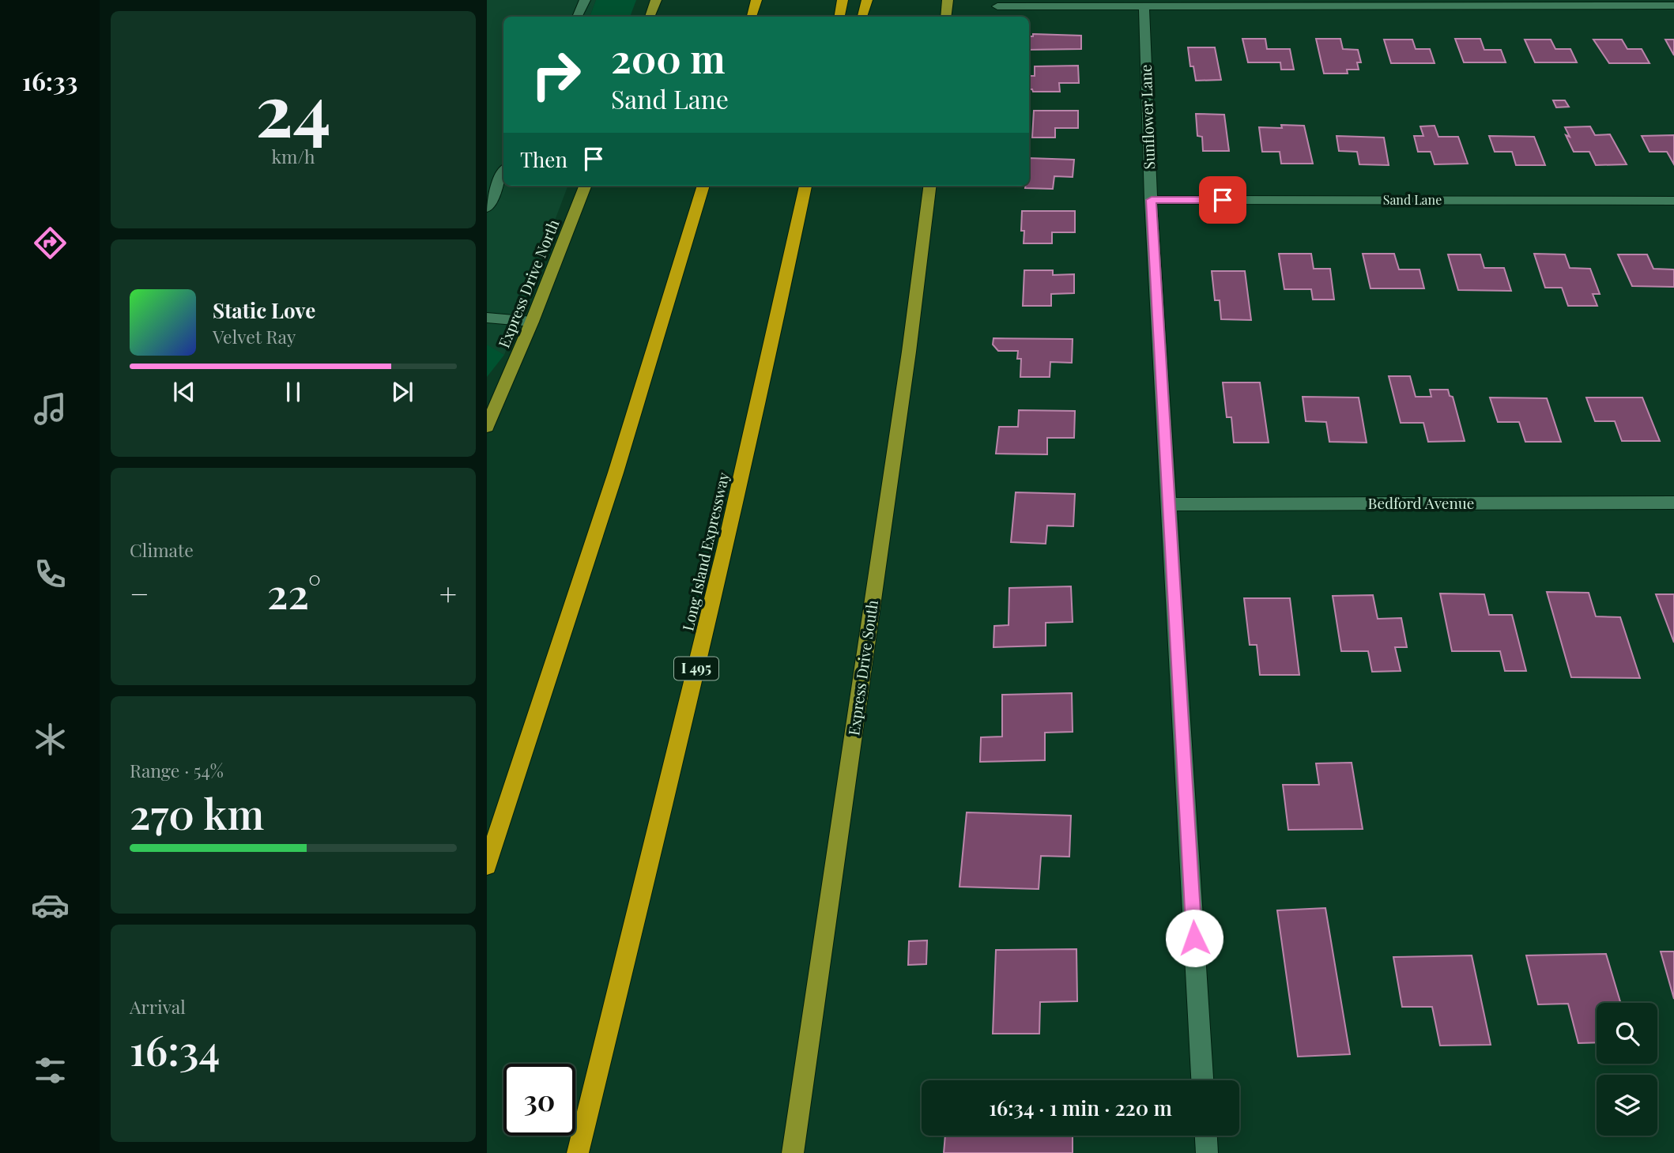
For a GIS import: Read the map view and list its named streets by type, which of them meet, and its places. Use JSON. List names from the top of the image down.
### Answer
{
  "streets": {
    "highway": ["Long Island Expressway", "I 495"],
    "main road": ["Express Drive North", "Express Drive South"],
    "street": ["Sunflower Lane", "Sand Lane", "Bedford Avenue"]
  },
  "crossings": [
    ["Sunflower Lane", "Sand Lane"],
    ["Sunflower Lane", "Bedford Avenue"]
  ],
  "page": {
    "tabs": "16:33",
    "tile": [
      ["24", "km/h"],
      "Climate",
      ["Range · 54%", "270 km"],
      ["Arrival", "16:34"]
    ],
    "turn": ["200 m", "Sand Lane"],
    "then": "Then",
    "song": ["Static Love", "Velvet Ray"],
    "heat": ["−", "22°", "+"],
    "limit": "30",
    "trip": "16:34 · 1 min · 220 m"
  }
}
